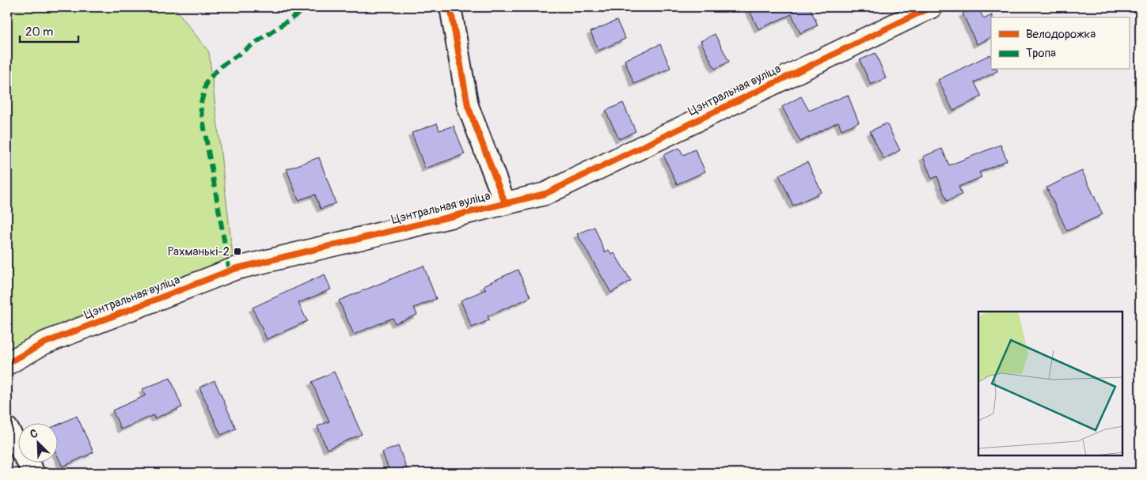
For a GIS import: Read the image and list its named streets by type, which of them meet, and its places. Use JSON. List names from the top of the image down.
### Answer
{
  "streets": {
    "street": ["Цэнтральная вуліца"]
  },
  "places": {
    "transit": ["Рахманькі-2"]
  },
  "legend": ["Велодорожка", "Тропа"],
  "scale_bar": "20 m",
  "north": "top left"
}
